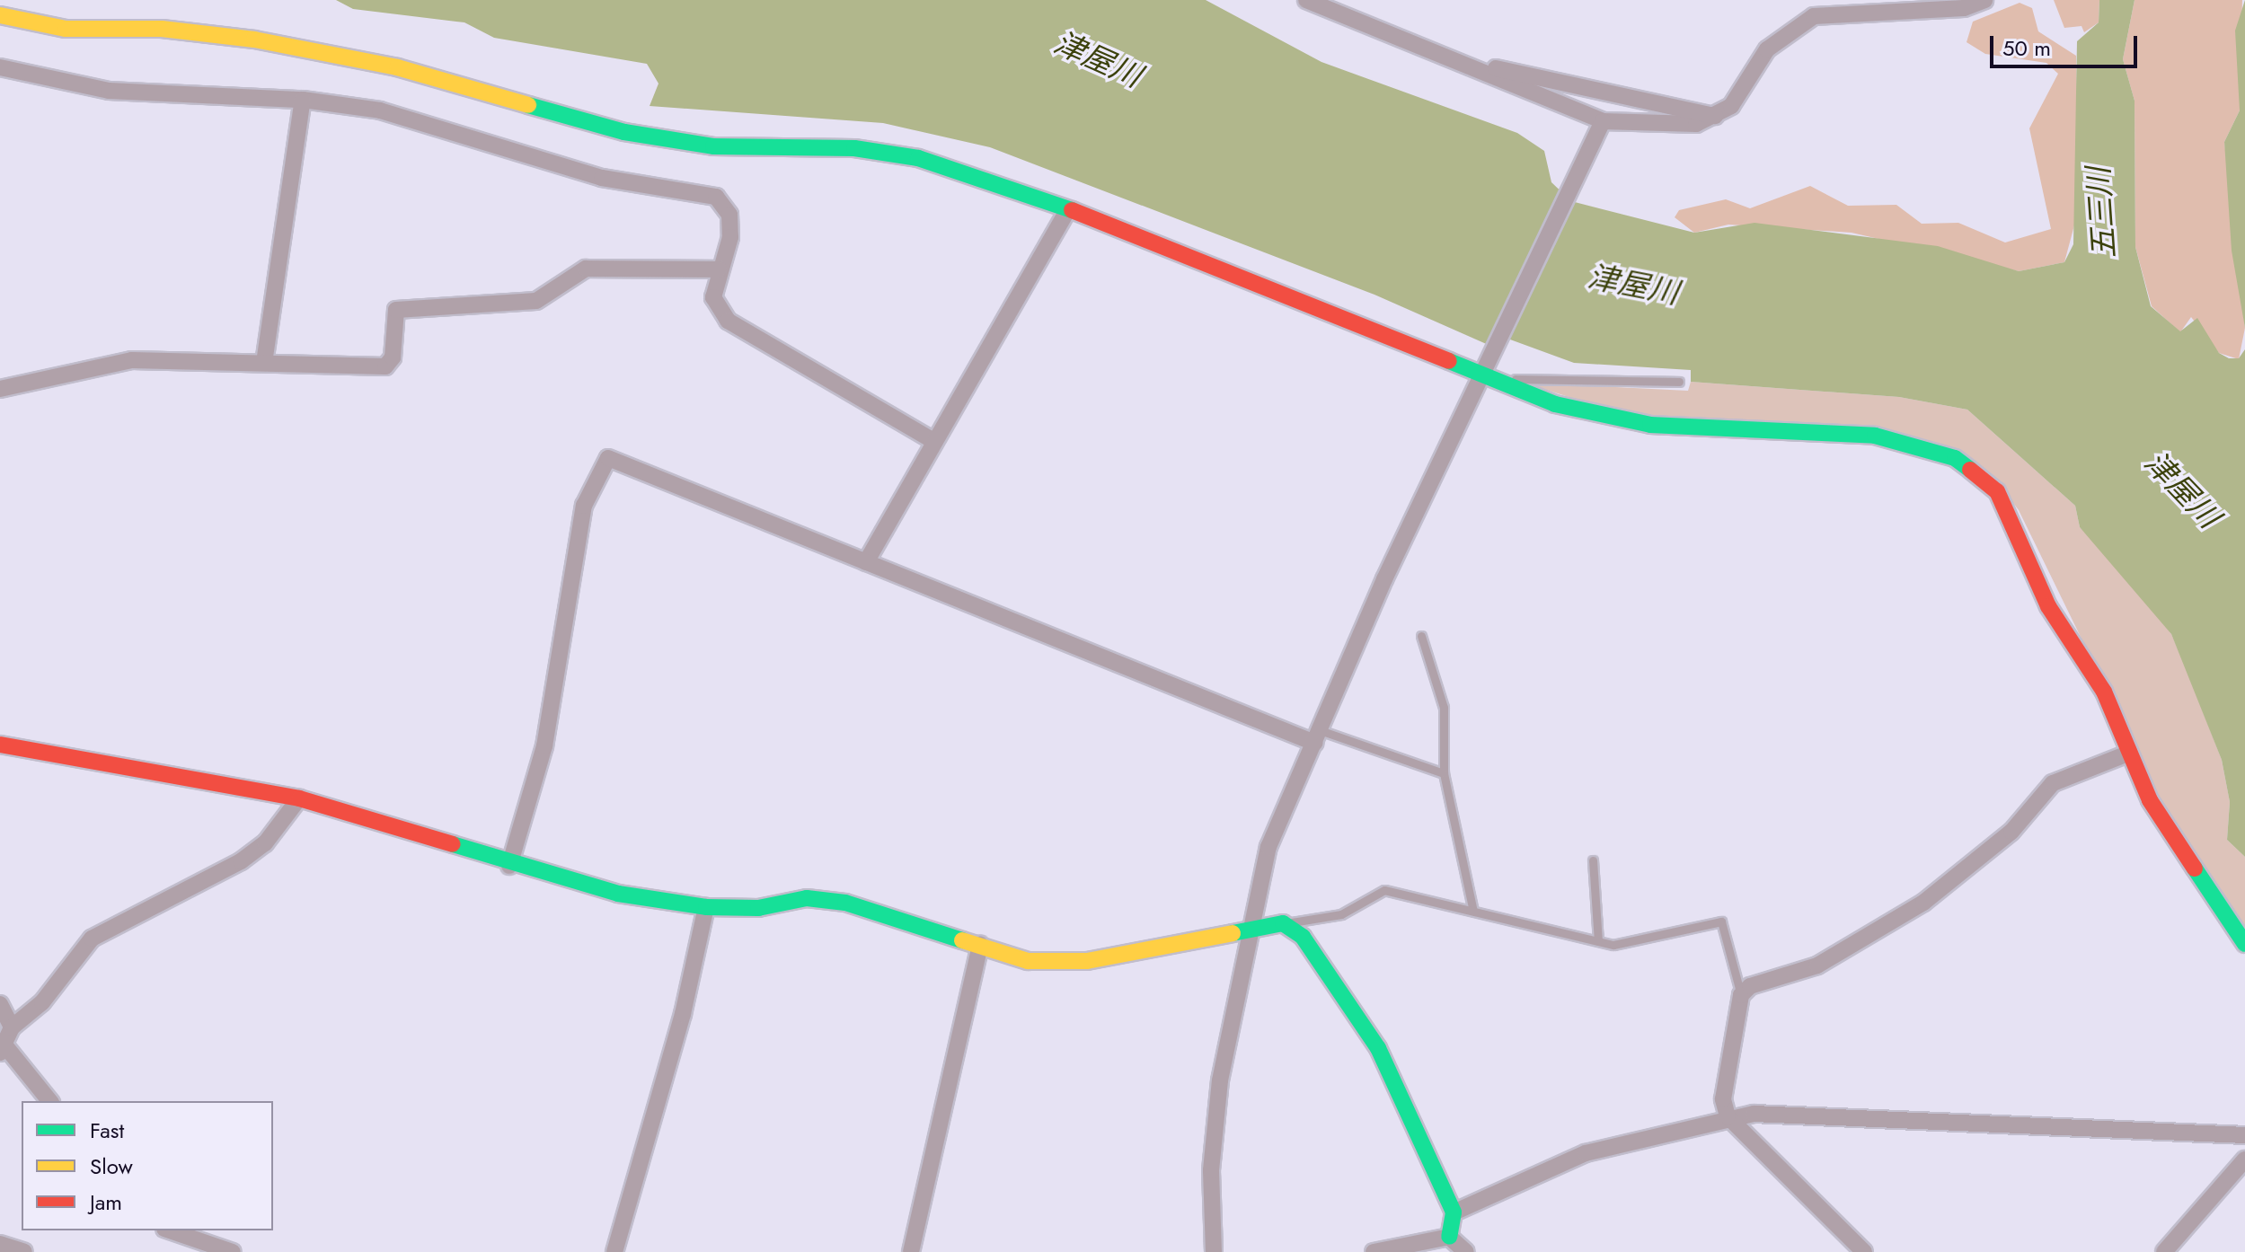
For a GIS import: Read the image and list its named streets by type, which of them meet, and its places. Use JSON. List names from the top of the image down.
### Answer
{
  "water": ["津屋川", "五三川"],
  "legend": ["Fast", "Slow", "Jam"],
  "scale_bar": "50 m"
}
